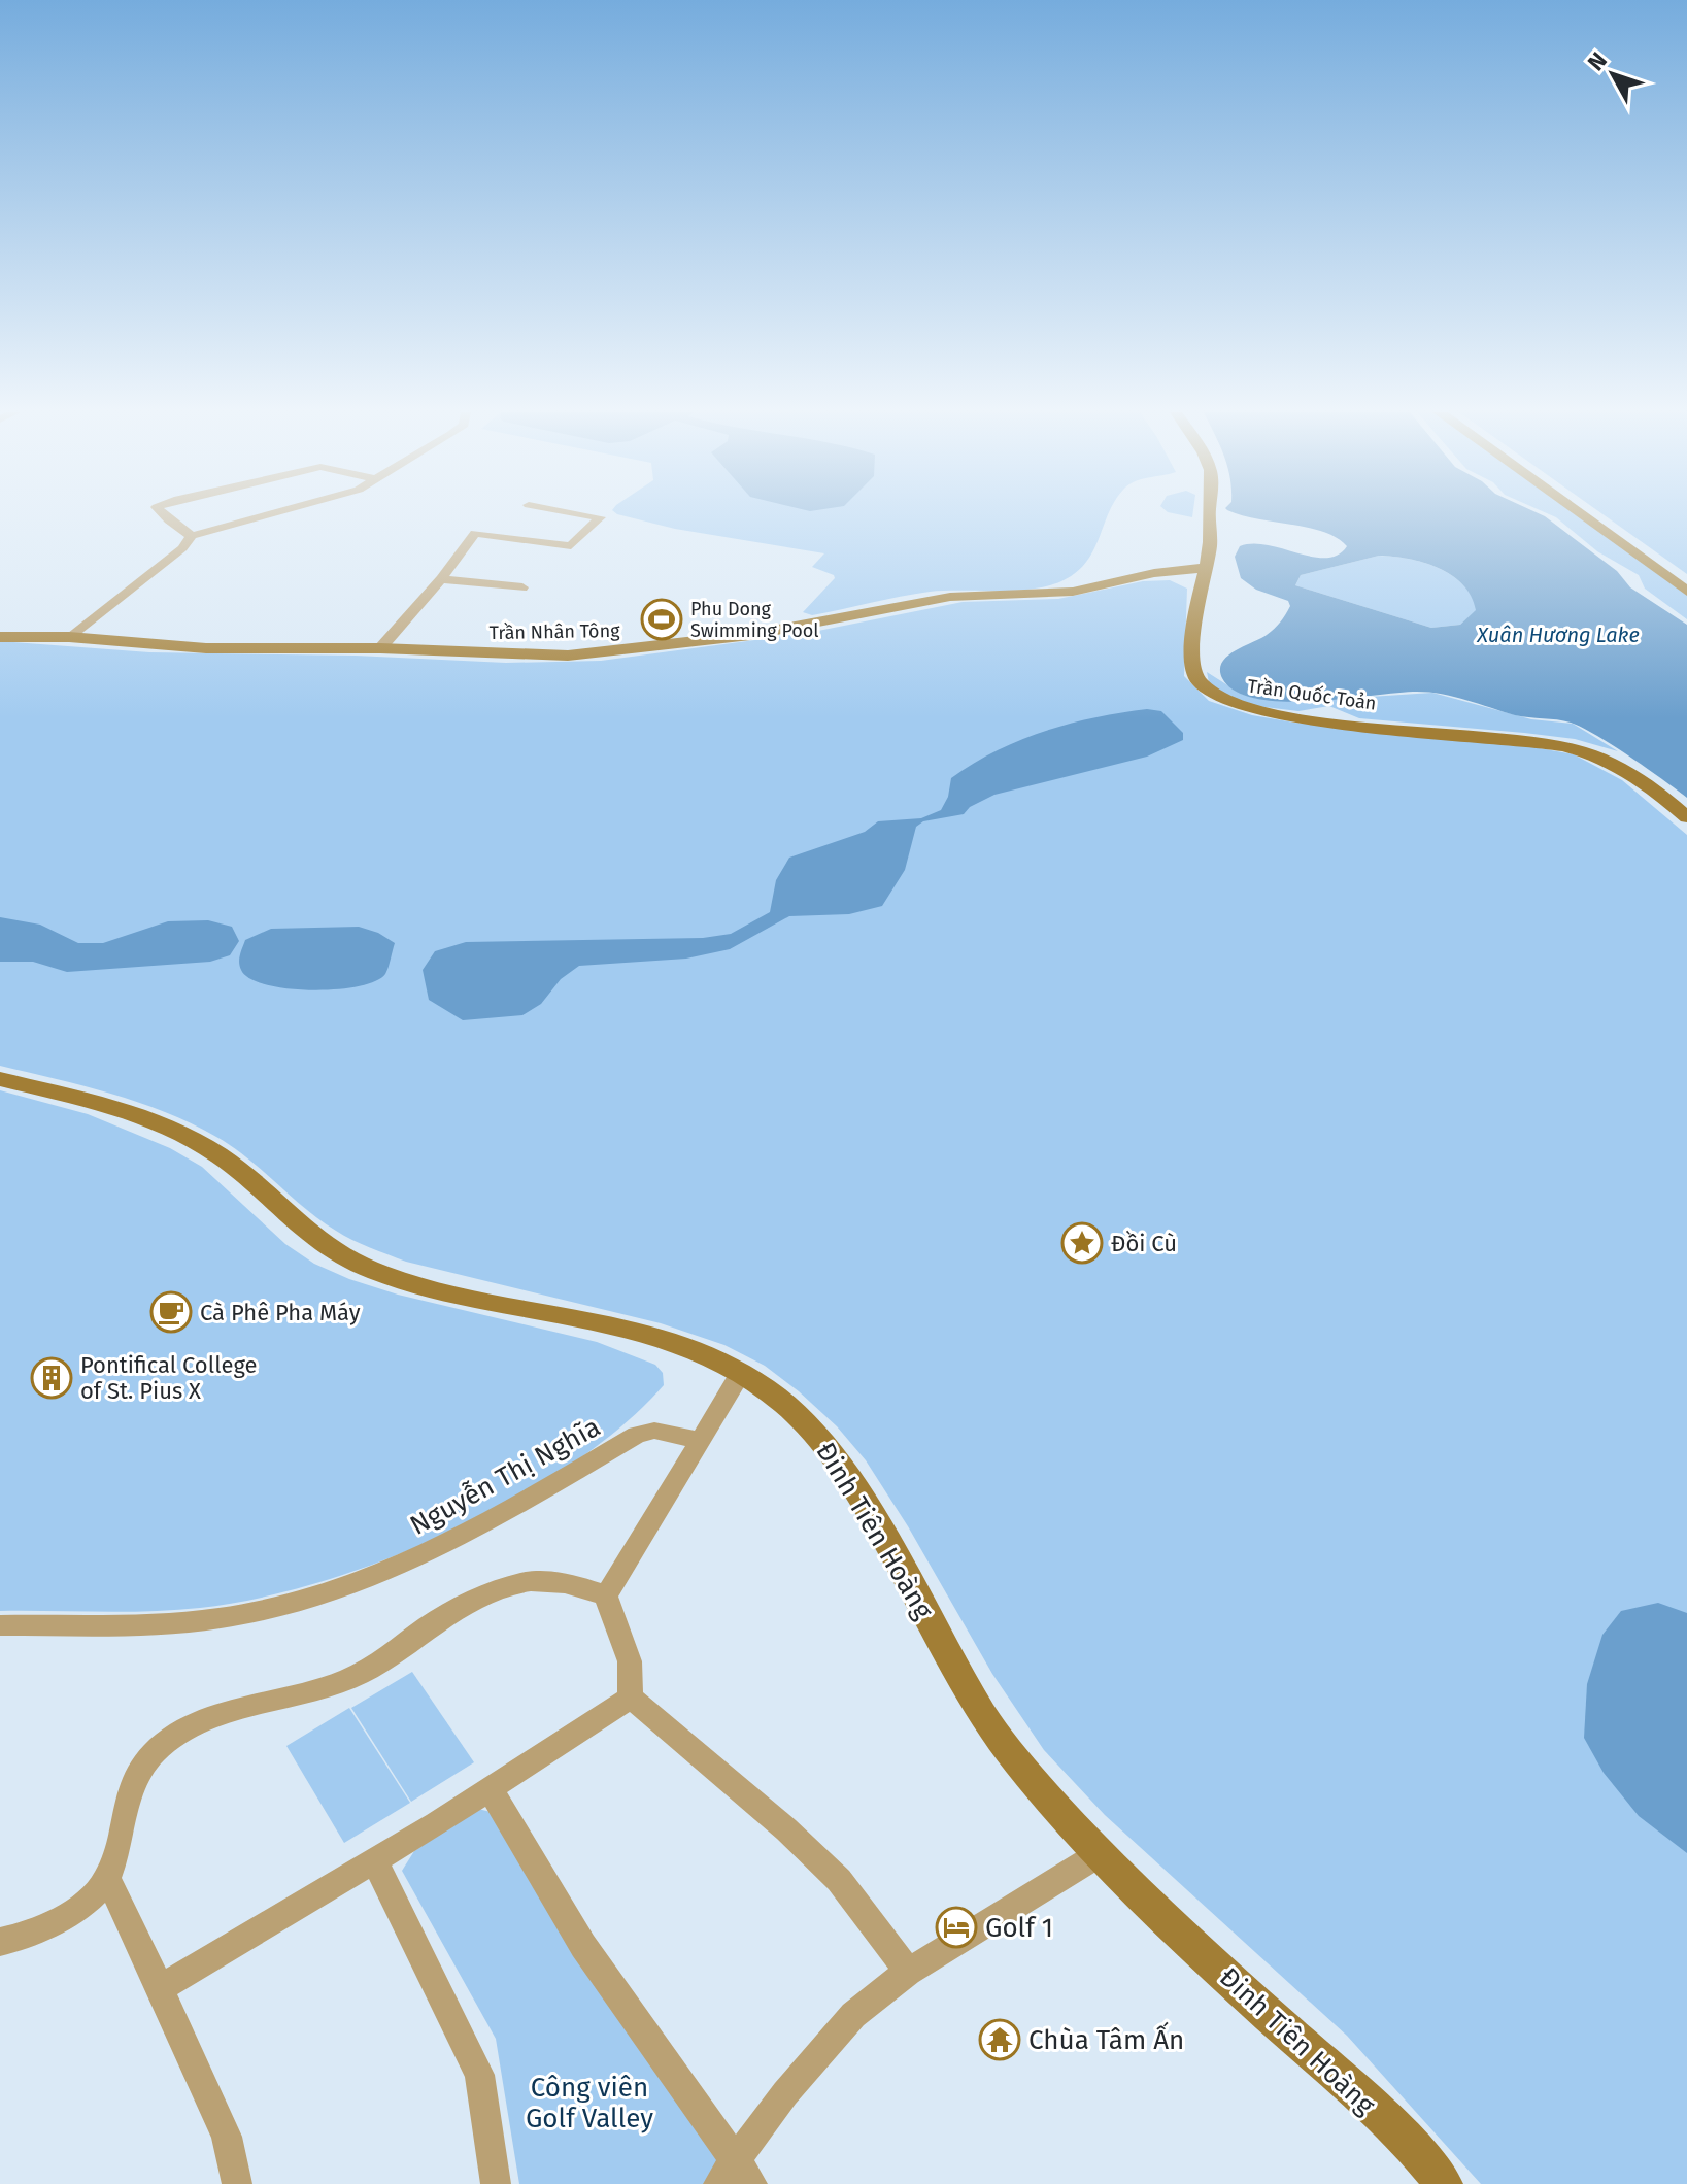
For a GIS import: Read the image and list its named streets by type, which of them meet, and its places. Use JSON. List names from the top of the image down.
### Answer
{
  "streets": {
    "main road": ["Trần Nhân Tông", "Trần Quốc Toản", "Đinh Tiên Hoàng"],
    "street": ["Nguyễn Thị Nghĩa"]
  },
  "crossings": [
    ["Trần Nhân Tông", "Trần Quốc Toản"]
  ],
  "water": ["Xuân Hương Lake"],
  "parks": ["Công viên Golf Valley"],
  "places": {
    "sports": ["Phu Dong Swimming Pool"],
    "place": ["Đồi Cù"],
    "cafe": ["Cà Phê Pha Máy"],
    "building": ["Pontifical College of St. Pius X"],
    "hotel": ["Golf 1"],
    "temple": ["Chùa Tâm Ấn"]
  },
  "north": "top left"
}
